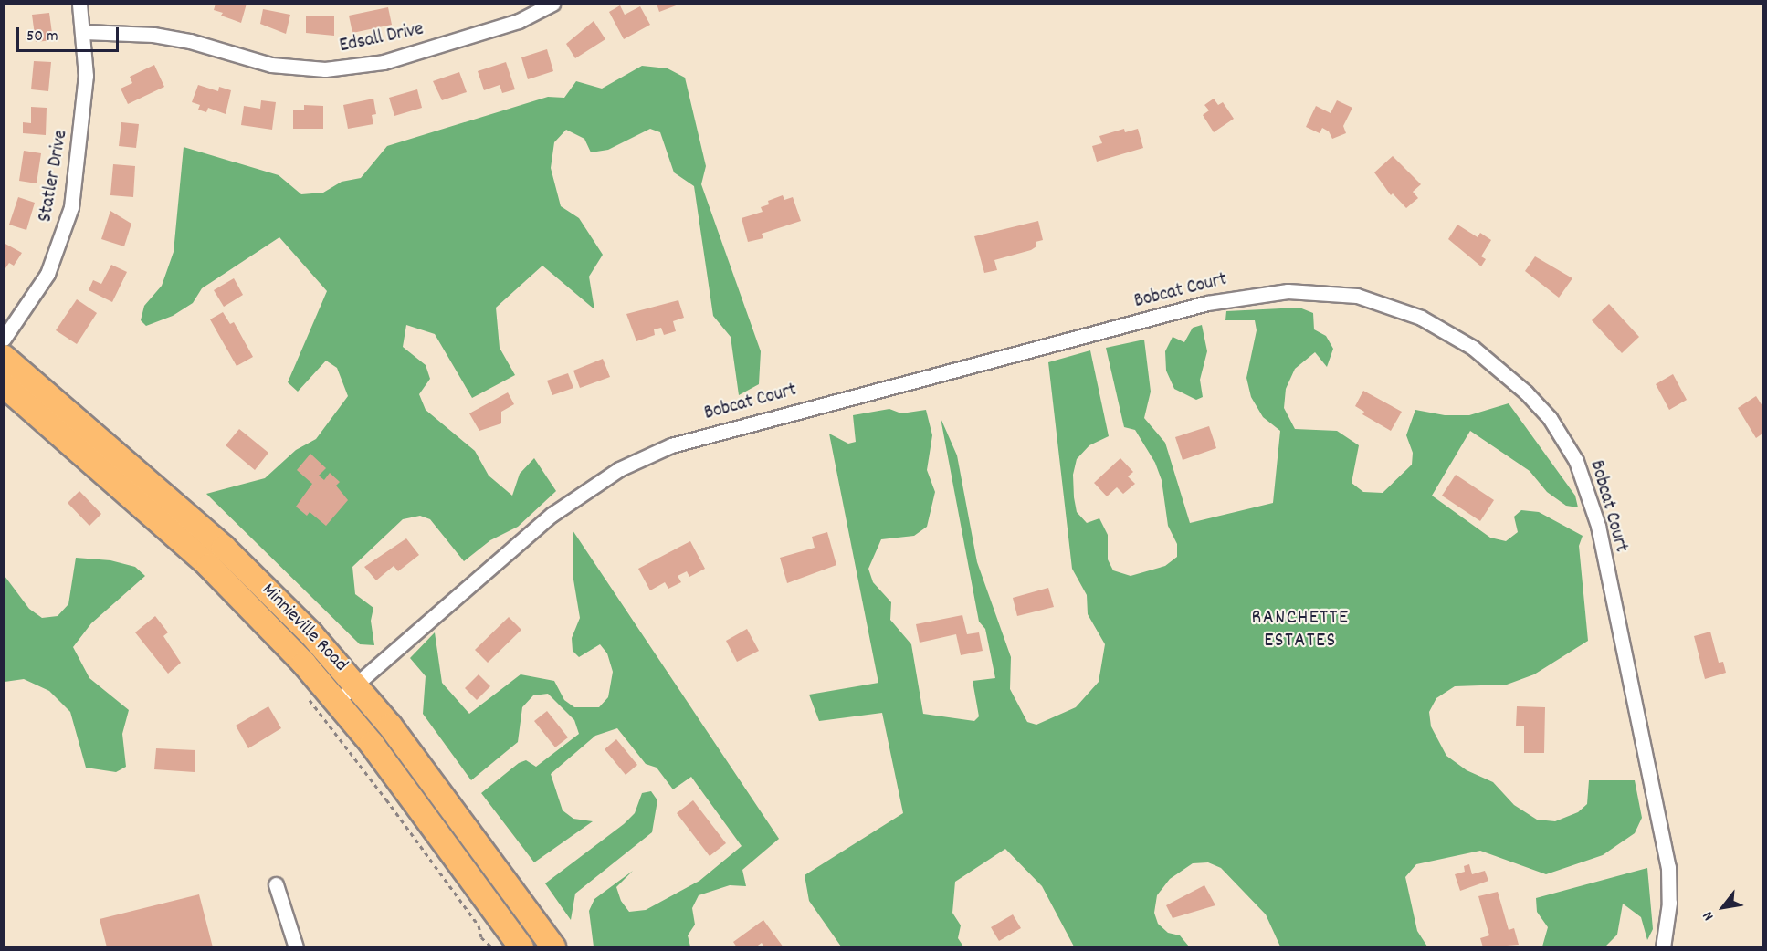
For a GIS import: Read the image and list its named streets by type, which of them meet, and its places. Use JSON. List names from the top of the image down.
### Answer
{
  "streets": {
    "main road": ["Minnieville Road"],
    "street": ["Edsall Drive", "Statler Drive", "Bobcat Court"]
  },
  "crossings": [
    ["Edsall Drive", "Statler Drive"],
    ["Bobcat Court", "Minnieville Road"]
  ],
  "districts": ["RANCHETTE ESTATES"],
  "scale_bar": "50 m",
  "north": "bottom left"
}
